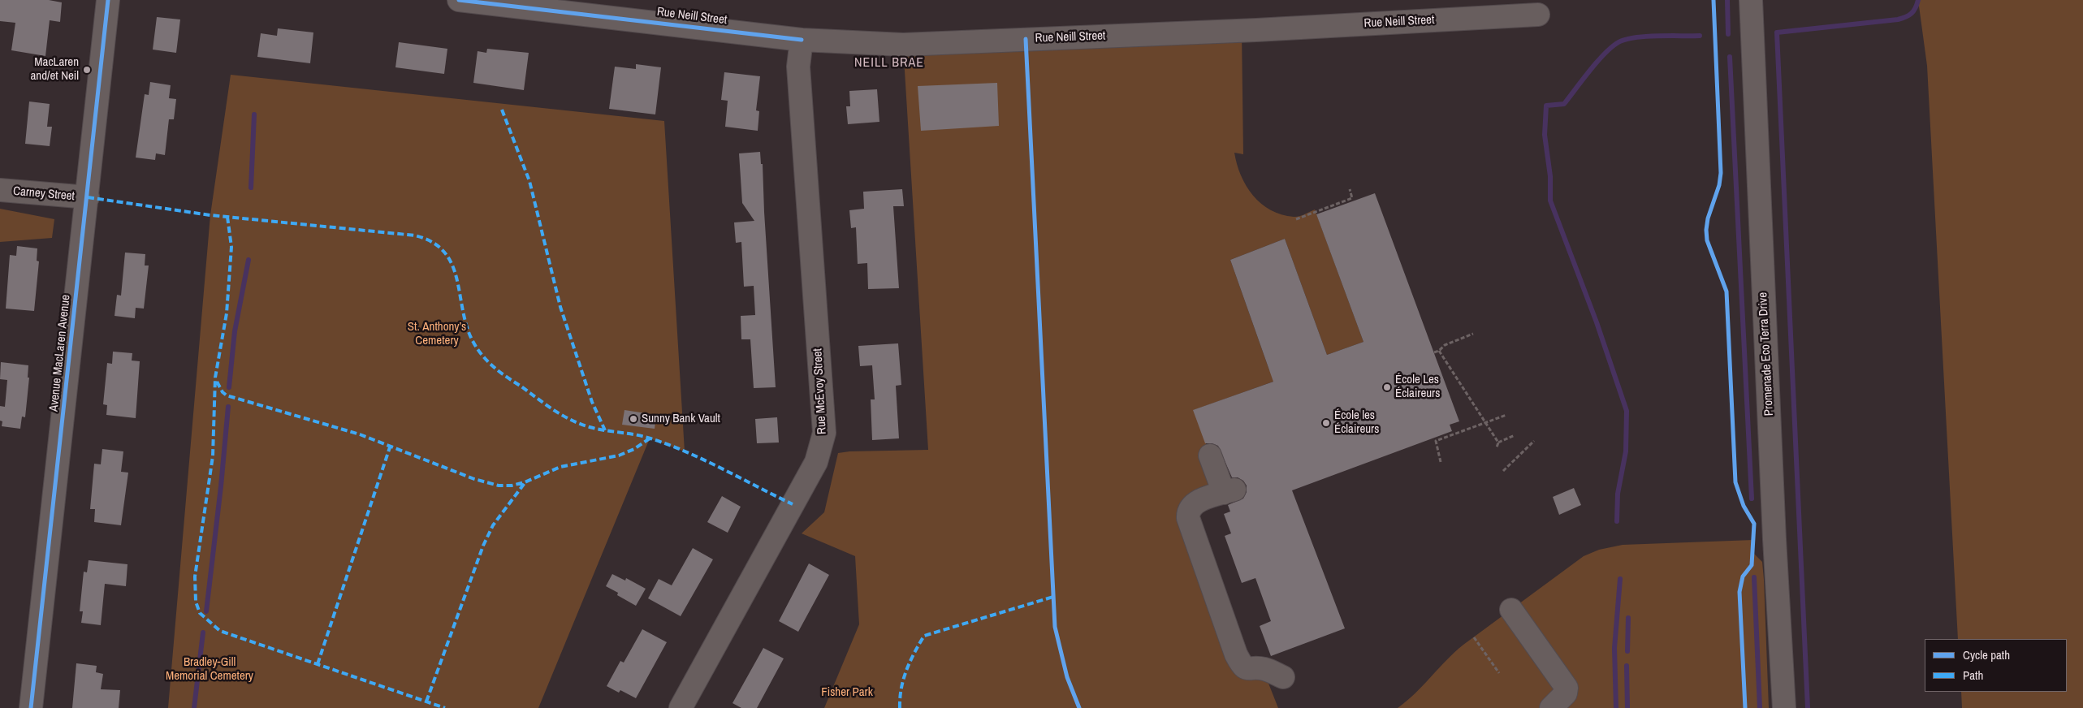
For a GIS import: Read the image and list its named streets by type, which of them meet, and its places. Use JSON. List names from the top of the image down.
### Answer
{
  "streets": {
    "street": [
      "Rue Neill Street",
      "Carney Street",
      "Avenue MacLaren Avenue",
      "Promenade Eco Terra Drive",
      "Rue McEvoy Street"
    ]
  },
  "crossings": [
    ["Rue Neill Street", "Rue McEvoy Street"],
    ["Carney Street", "Avenue MacLaren Avenue"]
  ],
  "districts": ["NEILL BRAE"],
  "parks": ["St. Anthony’s Cemetery", "Bradley-Gill Memorial Cemetery", "Fisher Park"],
  "places": [
    "MacLaren and/et Neil",
    "École Les Éclaireurs",
    "Sunny Bank Vault",
    "École les Éclaireurs"
  ],
  "legend": ["Cycle path", "Path"]
}
